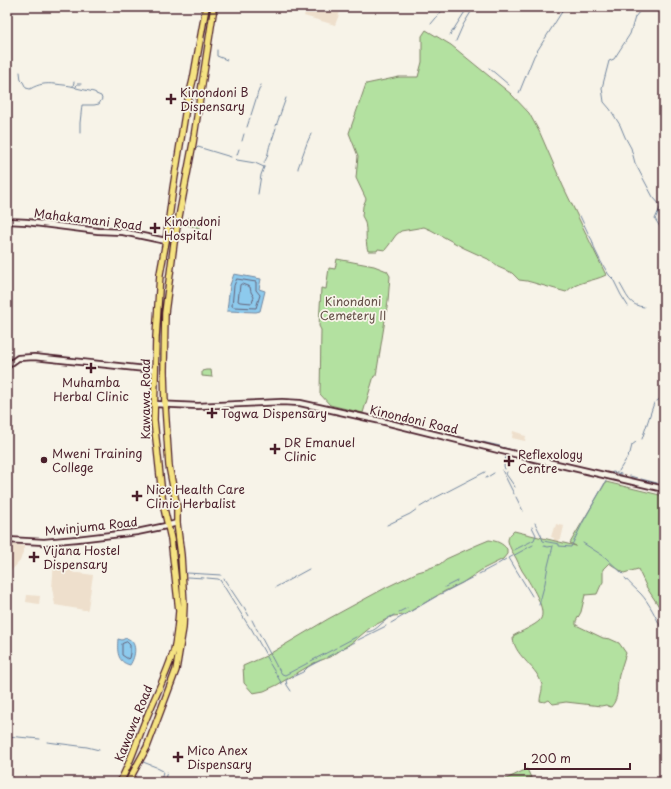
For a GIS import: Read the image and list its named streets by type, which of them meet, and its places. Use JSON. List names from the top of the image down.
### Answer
{
  "streets": {
    "main road": ["Kawawa Road"],
    "street": ["Mahakamani Road", "Kinondoni Road", "Mwinjuma Road"]
  },
  "crossings": [
    ["Mahakamani Road", "Kawawa Road"],
    ["Kawawa Road", "Kinondoni Road"],
    ["Kawawa Road", "Mwinjuma Road"]
  ],
  "parks": ["Kinondoni Cemetery II"],
  "places": {
    "health": [
      "Kinondoni B Dispensary",
      "Kinondoni Hospital",
      "Muhamba Herbal Clinic",
      "Togwa Dispensary",
      "DR Emanuel Clinic",
      "Reflexology Centre",
      "Nice Health Care Clinic Herbalist",
      "Vijana Hostel Dispensary",
      "Mico Anex Dispensary"
    ],
    "other": ["Mweni Training College"]
  },
  "scale_bar": "200 m"
}
